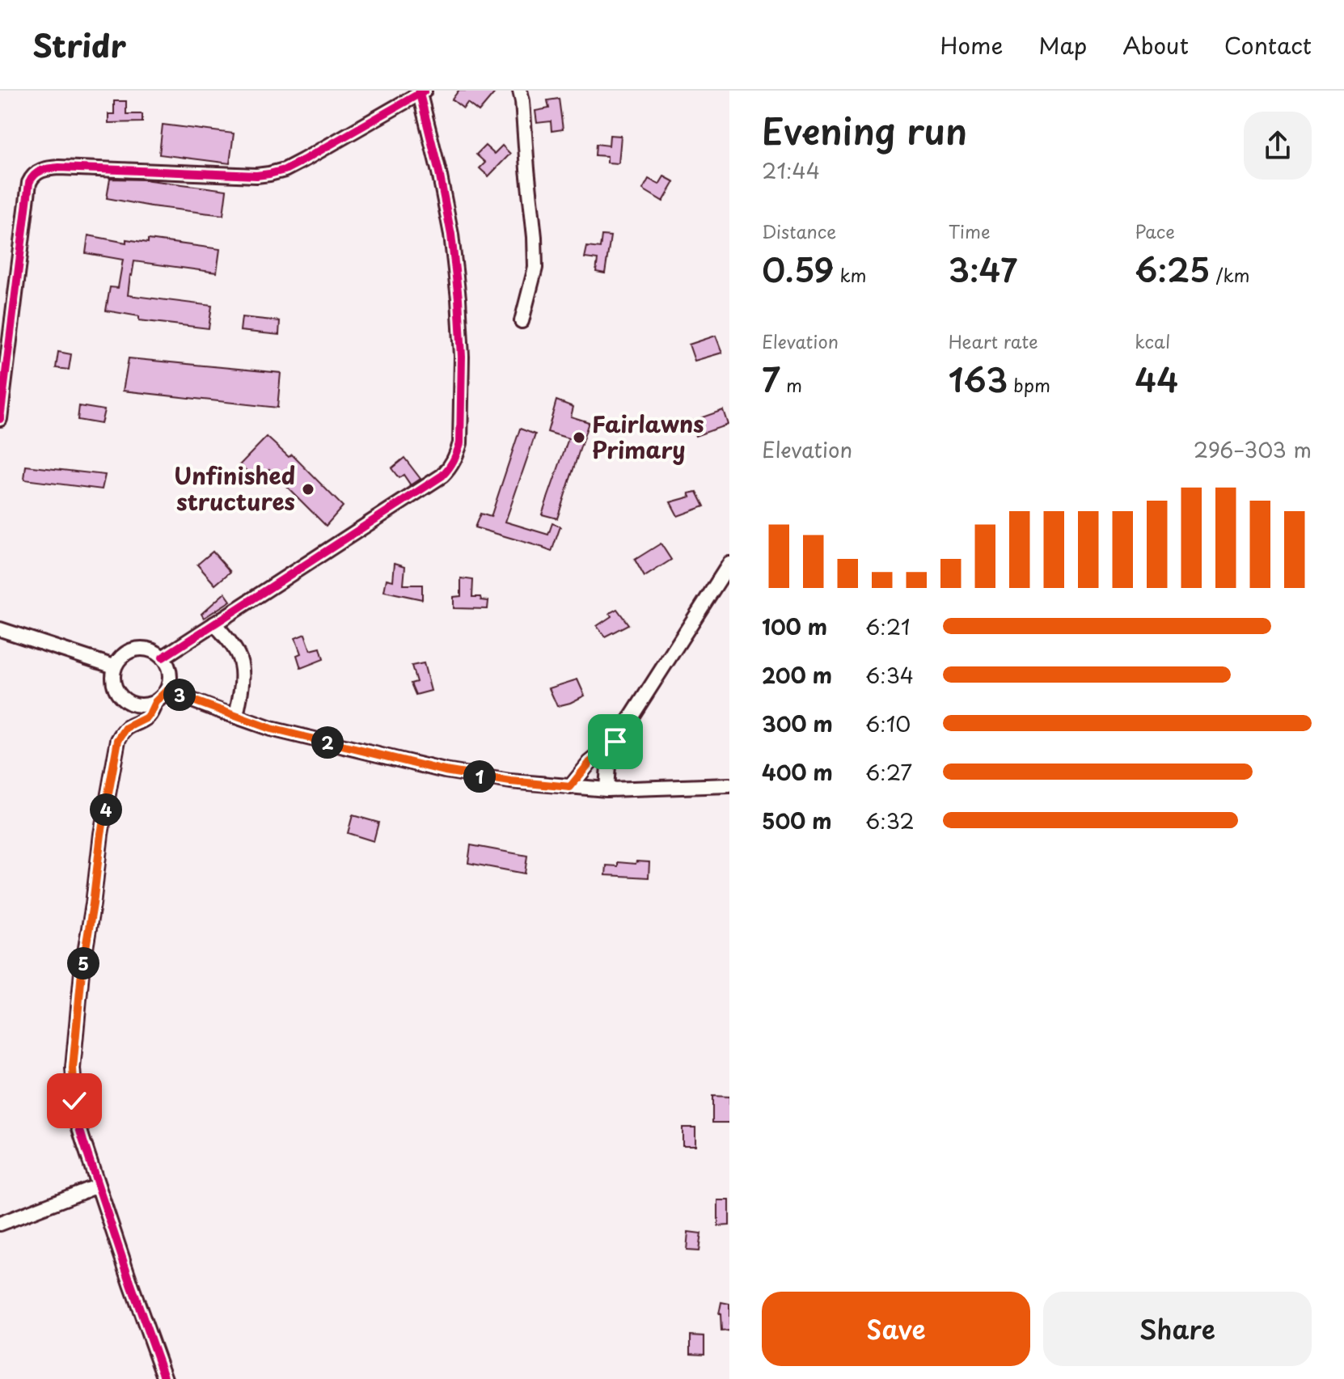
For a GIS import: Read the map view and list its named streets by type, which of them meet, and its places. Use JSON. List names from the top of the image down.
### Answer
{
  "places": ["Fairlawns Primary", "Unfinished structures"],
  "page": {
    "header": "Stridr",
    "nav": [
      "Home",
      "Map",
      "About",
      "Contact"
    ],
    "heading": ["Evening run", "21:44"],
    "stats": [
      ["Distance", "0.59 km"],
      ["Time", "3:47"],
      ["Pace", "6:25 /km"],
      ["Elevation", "7 m"],
      ["Heart rate", "163 bpm"],
      ["kcal", "44"]
    ],
    "chart": ["Elevation", "296–303 m"],
    "list": [
      {
        "name": "100 m",
        "note": "6:21"
      },
      {
        "name": "200 m",
        "note": "6:34"
      },
      {
        "name": "300 m",
        "note": "6:10"
      },
      {
        "name": "400 m",
        "note": "6:27"
      },
      {
        "name": "500 m",
        "note": "6:32"
      }
    ],
    "pins": [
      "3",
      "2",
      "1",
      "4",
      "5"
    ],
    "buttons": ["Save", "Share"]
  }
}
